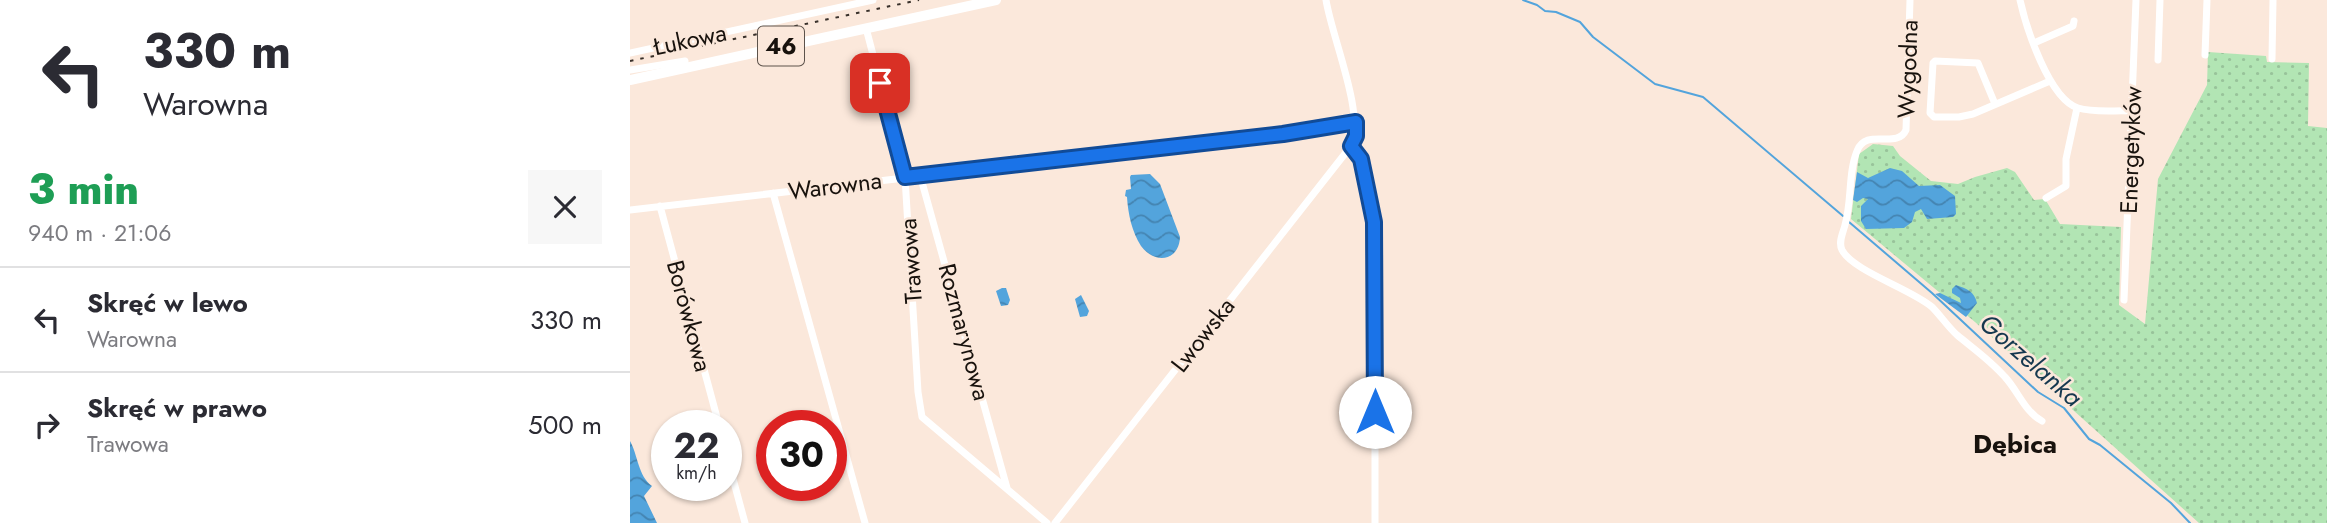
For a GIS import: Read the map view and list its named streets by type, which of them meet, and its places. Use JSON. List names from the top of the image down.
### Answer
{
  "streets": {
    "main road": ["46"],
    "street": [
      "Łukowa",
      "Wygodna",
      "Energetyków",
      "Warowna",
      "Trawowa",
      "Borówkowa",
      "Rozmarynowa",
      "Lwowska"
    ]
  },
  "crossings": [
    ["46", "Trawowa"],
    ["Warowna", "Trawowa"],
    ["Warowna", "Borówkowa"],
    ["Warowna", "Rozmarynowa"],
    ["Trawowa", "Rozmarynowa"]
  ],
  "districts": ["Dębica"],
  "water": ["Gorzelanka"],
  "page": {
    "turn": ["330 m", "Warowna"],
    "heading": ["3 min", "940 m · 21:06"],
    "list": [
      {
        "name": "Skręć w lewo",
        "note": "Warowna",
        "value": "330 m"
      },
      {
        "name": "Skręć w prawo",
        "note": "Trawowa",
        "value": "500 m"
      }
    ],
    "speed": "22 km/h",
    "limit": "30"
  }
}
